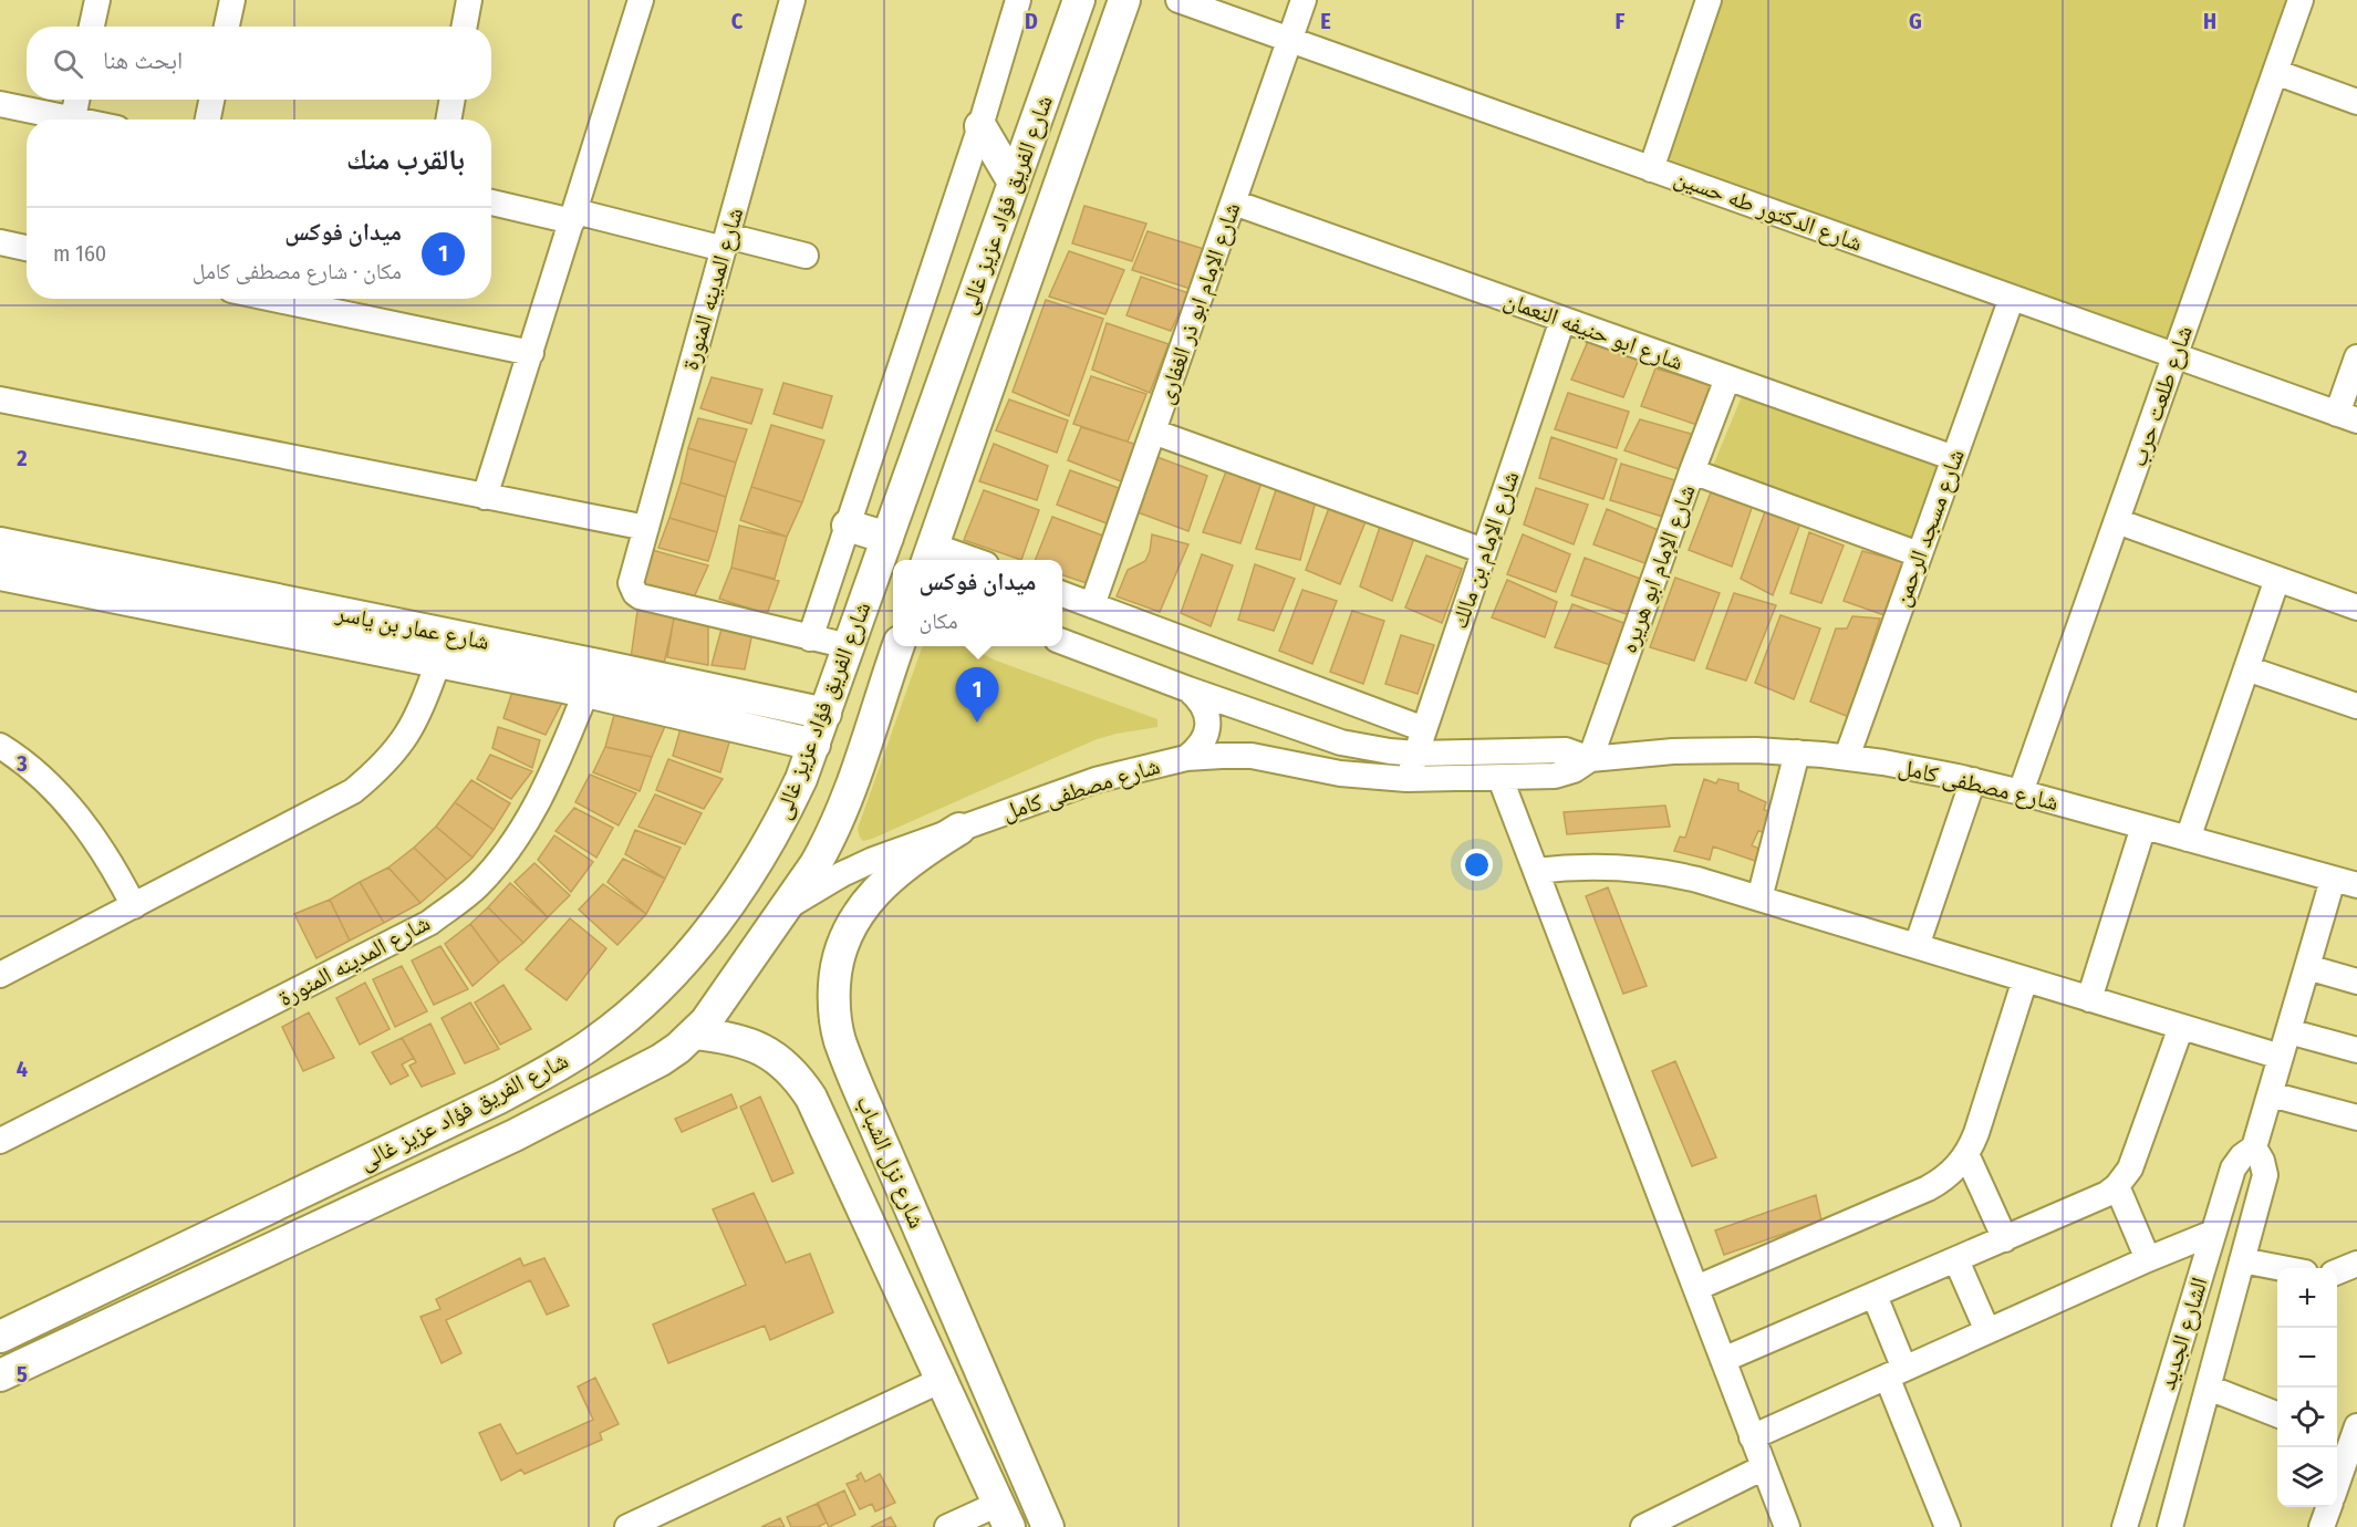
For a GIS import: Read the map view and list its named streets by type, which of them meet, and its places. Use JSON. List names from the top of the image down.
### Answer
{
  "streets": {
    "street": [
      "شارع الفريق فؤاد عزيز غالى",
      "شارع الدكتور طه حسين",
      "شارع المدينه المنورة",
      "شارع الإمام ابو ذر الغفارى",
      "شارع ابو حنيفه النعمان",
      "شارع طلعت حرب",
      "شارع مسجد الرحمن",
      "شارع الإمام بن مالك",
      "شارع الإمام ابو هريره",
      "شارع عمار بن ياسر",
      "شارع مصطفى كامل",
      "شارع نزل الشباب",
      "الشارع الجديد"
    ]
  },
  "crossings": [
    ["شارع الفريق فؤاد عزيز غالى", "شارع عمار بن ياسر"],
    ["شارع الفريق فؤاد عزيز غالى", "شارع مصطفى كامل"],
    ["شارع الفريق فؤاد عزيز غالى", "شارع نزل الشباب"],
    ["شارع الدكتور طه حسين", "شارع الإمام ابو ذر الغفارى"],
    ["شارع الدكتور طه حسين", "شارع طلعت حرب"],
    ["شارع الدكتور طه حسين", "شارع مسجد الرحمن"],
    ["شارع المدينه المنورة", "شارع عمار بن ياسر"],
    ["شارع الإمام ابو ذر الغفارى", "شارع ابو حنيفه النعمان"],
    ["شارع ابو حنيفه النعمان", "شارع مسجد الرحمن"],
    ["شارع ابو حنيفه النعمان", "شارع الإمام بن مالك"],
    ["شارع ابو حنيفه النعمان", "شارع الإمام ابو هريره"],
    ["شارع طلعت حرب", "شارع مصطفى كامل"],
    ["شارع مسجد الرحمن", "شارع مصطفى كامل"],
    ["شارع الإمام بن مالك", "شارع مصطفى كامل"],
    ["شارع الإمام ابو هريره", "شارع مصطفى كامل"],
    ["شارع مصطفى كامل", "شارع نزل الشباب"],
    ["شارع مصطفى كامل", "الشارع الجديد"]
  ],
  "page": {
    "search": "ابحث هنا",
    "heading": "بالقرب منك",
    "list": [
      {
        "mark": "1",
        "name": "ميدان فوكس",
        "note": "مكان · شارع مصطفى كامل",
        "value": "160 m"
      }
    ],
    "popup": ["ميدان فوكس", "مكان"],
    "pins": "1",
    "map_buttons": ["+", "−"]
  },
  "grid": {
    "columns": [
      "C",
      "D",
      "E",
      "F",
      "G",
      "H"
    ],
    "rows": [
      "2",
      "3",
      "4",
      "5"
    ]
  }
}
